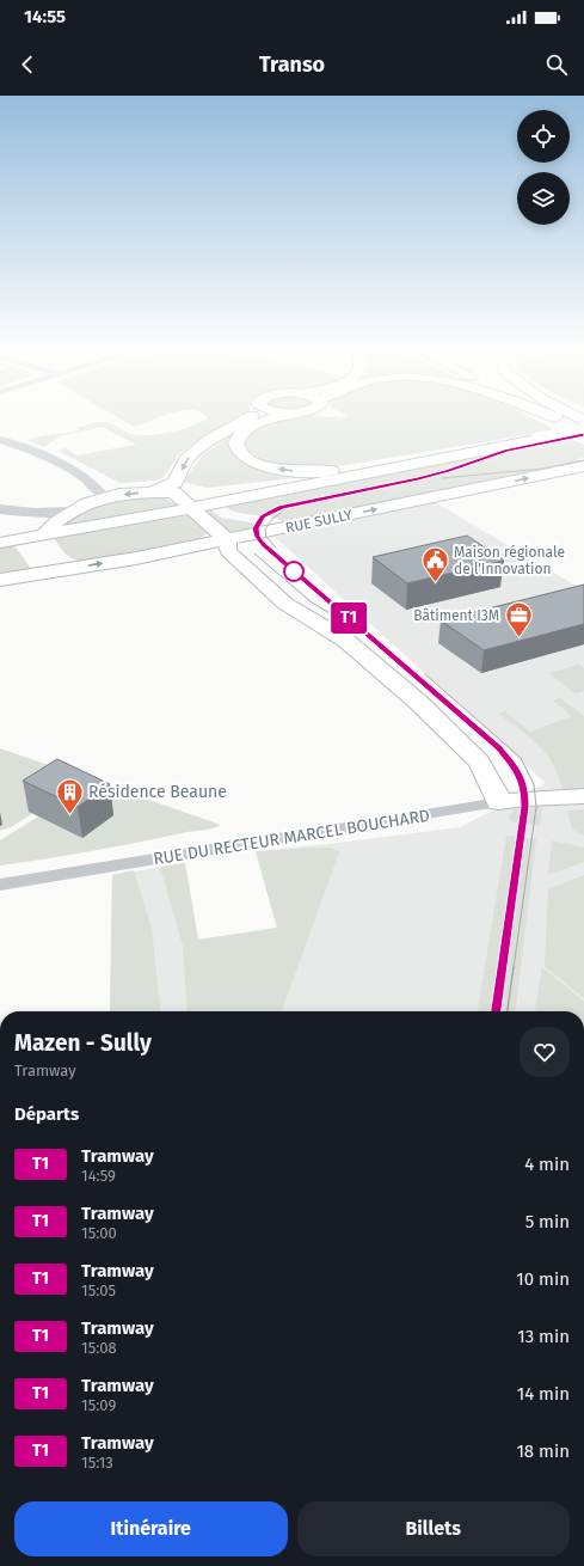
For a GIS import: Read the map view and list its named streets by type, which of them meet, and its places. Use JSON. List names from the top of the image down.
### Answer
{
  "streets": {
    "main road": ["RUE SULLY", "RUE DU RECTEUR MARCEL BOUCHARD"]
  },
  "places": {
    "public building": ["Maison régionale de l'Innovation"],
    "office": ["Bâtiment I3M"],
    "building": ["Résidence Beaune"]
  },
  "lines": ["tram line T1"],
  "page": {
    "status": "14:55",
    "header": "Transo",
    "on_map": "T1",
    "heading": [
      ["Mazen - Sully", "Tramway"],
      "Départs"
    ],
    "list": [
      {
        "mark": "T1",
        "name": "Tramway",
        "note": "14:59",
        "value": "4 min"
      },
      {
        "mark": "T1",
        "name": "Tramway",
        "note": "15:00",
        "value": "5 min"
      },
      {
        "mark": "T1",
        "name": "Tramway",
        "note": "15:05",
        "value": "10 min"
      },
      {
        "mark": "T1",
        "name": "Tramway",
        "note": "15:08",
        "value": "13 min"
      },
      {
        "mark": "T1",
        "name": "Tramway",
        "note": "15:09",
        "value": "14 min"
      },
      {
        "mark": "T1",
        "name": "Tramway",
        "note": "15:13",
        "value": "18 min"
      }
    ],
    "buttons": ["Itinéraire", "Billets"]
  }
}
